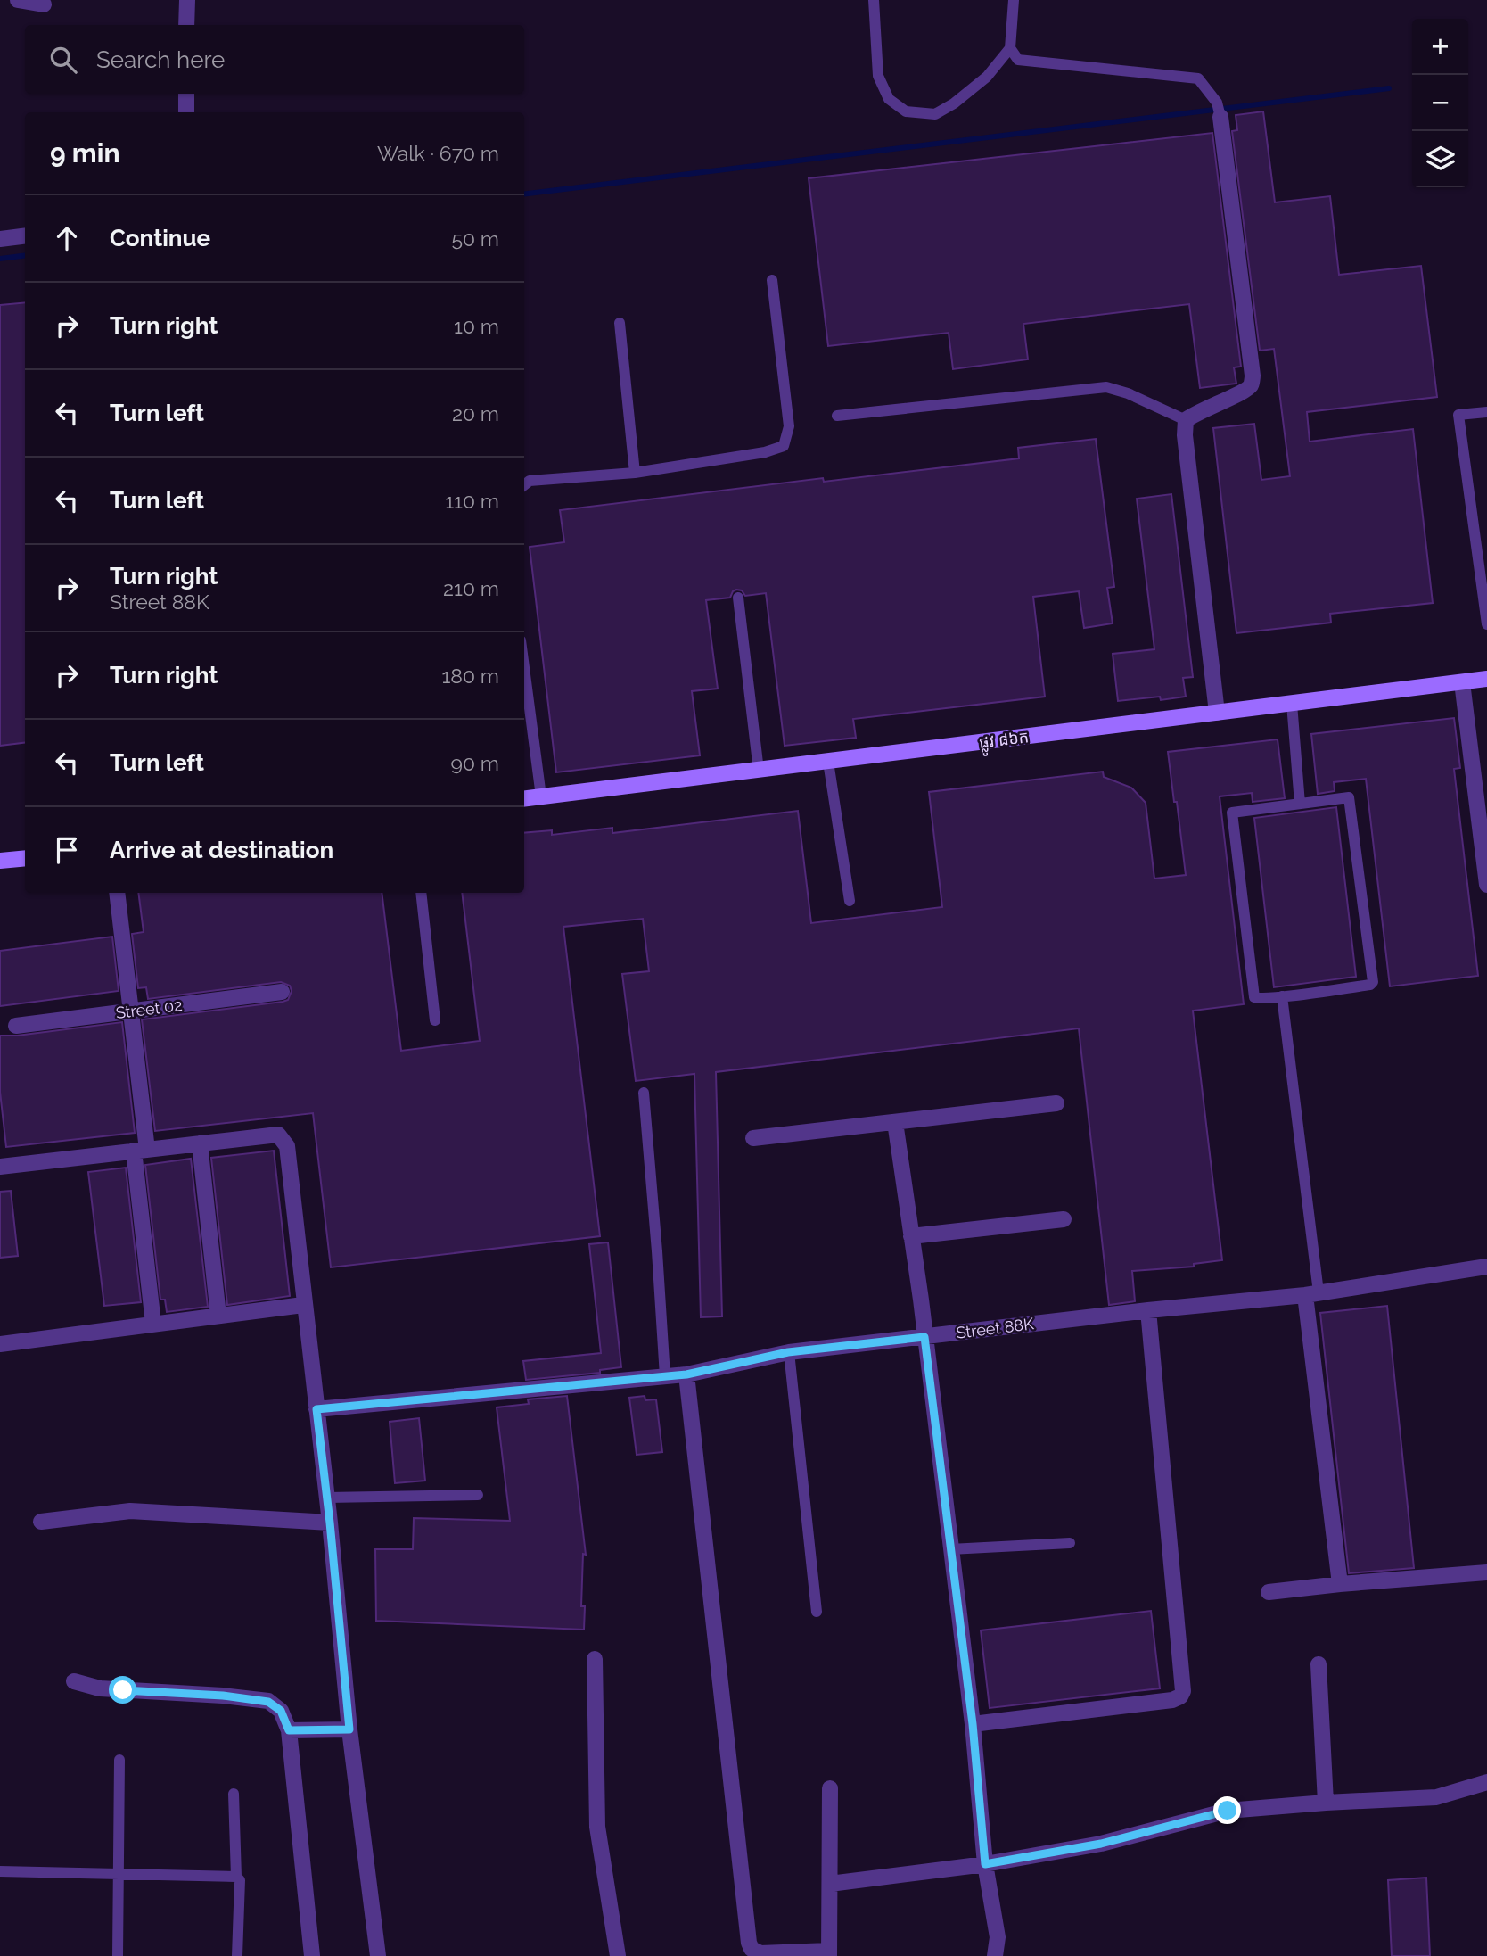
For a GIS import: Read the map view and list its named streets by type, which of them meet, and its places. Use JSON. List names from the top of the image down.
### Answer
{
  "streets": {
    "street": ["ផ្លូវ ៨៦ក", "Street 02", "Street 88K"]
  },
  "page": {
    "map_buttons": ["+", "−"],
    "search": "Search here",
    "heading": ["9 min", "Walk · 670 m"],
    "list": [
      ["Continue", "50 m"],
      ["Turn right", "10 m"],
      ["Turn left", "20 m"],
      ["Turn left", "110 m"],
      ["Turn right", "Street 88K", "210 m"],
      ["Turn right", "180 m"],
      ["Turn left", "90 m"],
      "Arrive at destination"
    ]
  }
}
